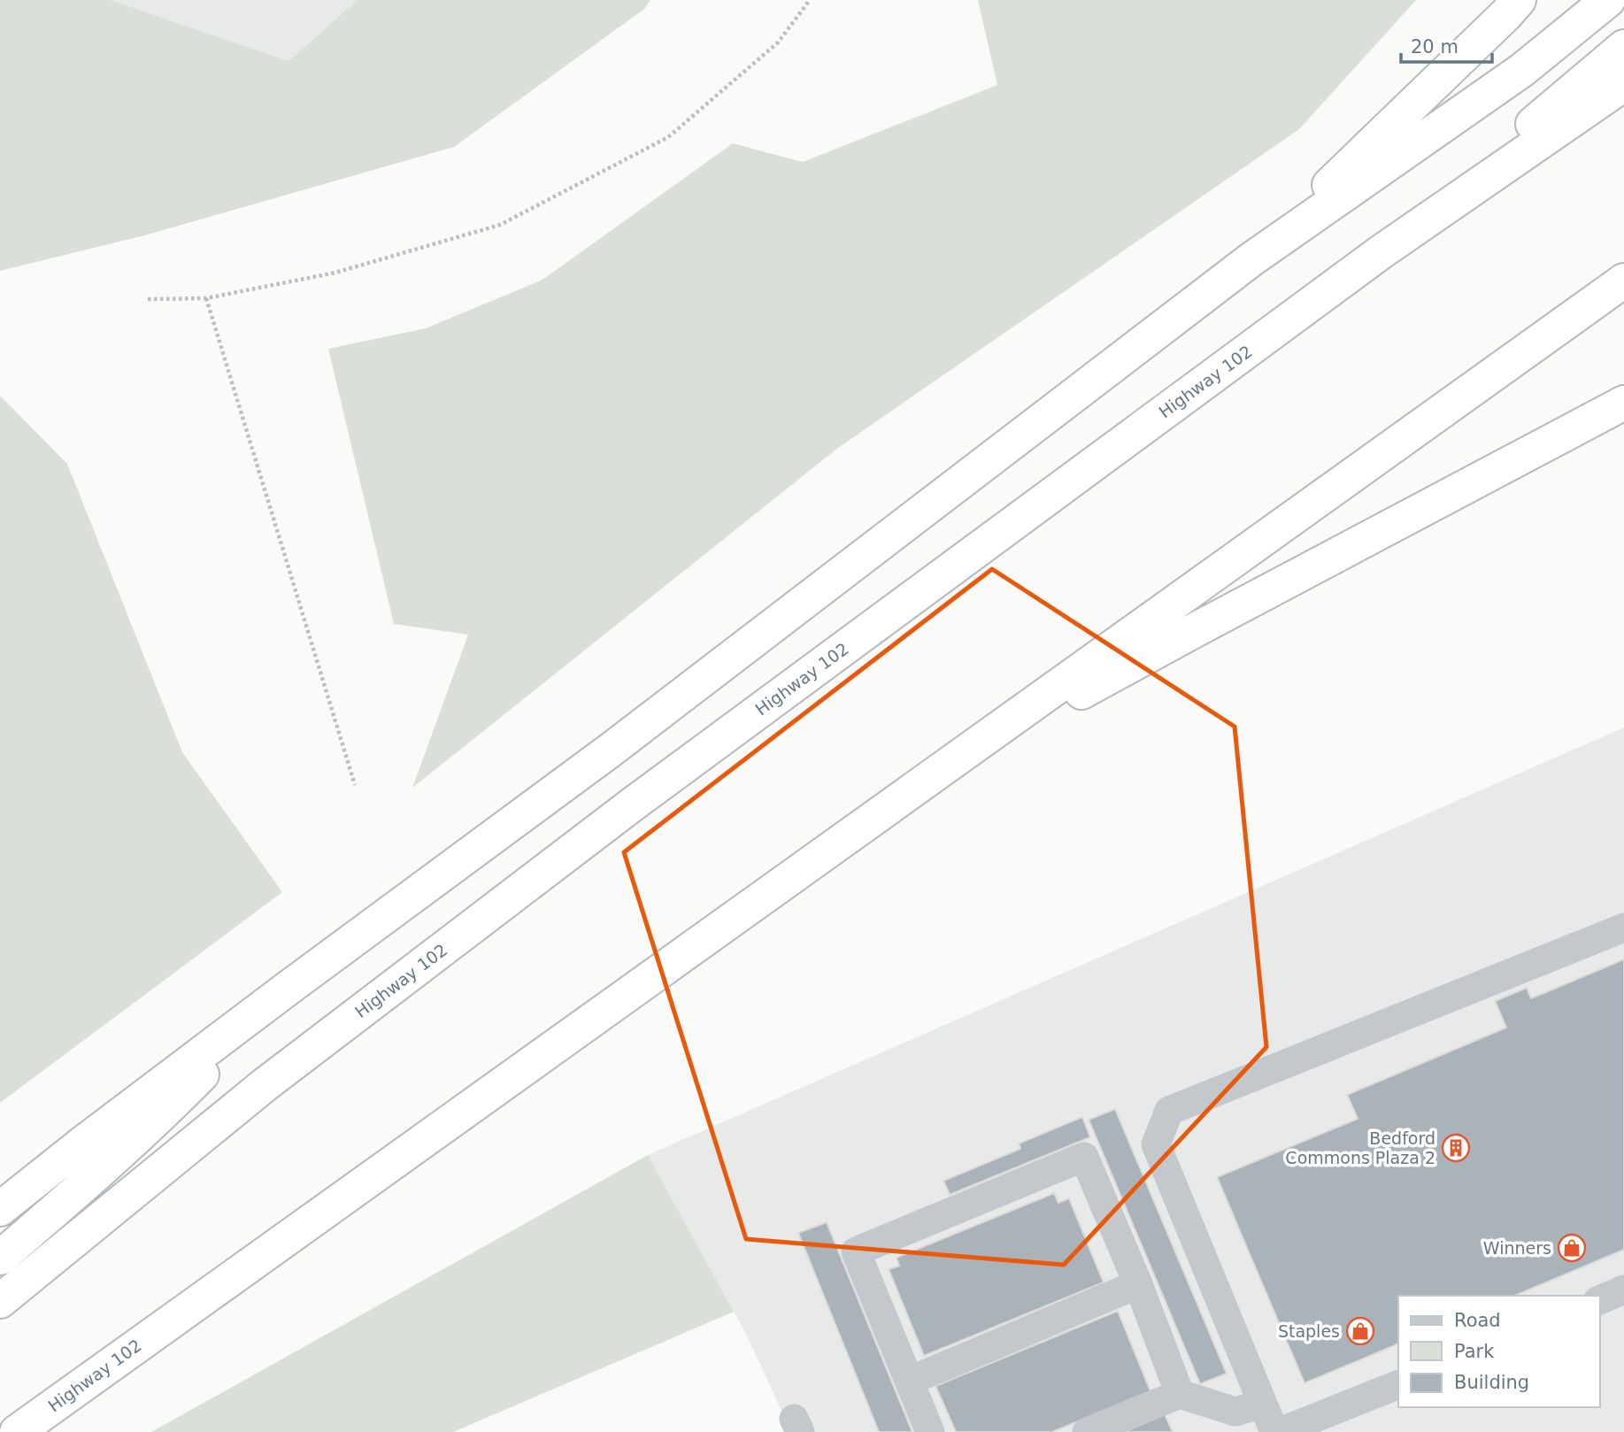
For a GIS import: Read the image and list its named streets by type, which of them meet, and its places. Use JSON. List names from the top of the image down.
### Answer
{
  "streets": {
    "highway": ["Highway 102"]
  },
  "places": {
    "building": ["Bedford Commons Plaza 2"],
    "shop": ["Winners", "Staples"]
  },
  "legend": ["Road", "Park", "Building"],
  "scale_bar": "20 m"
}
